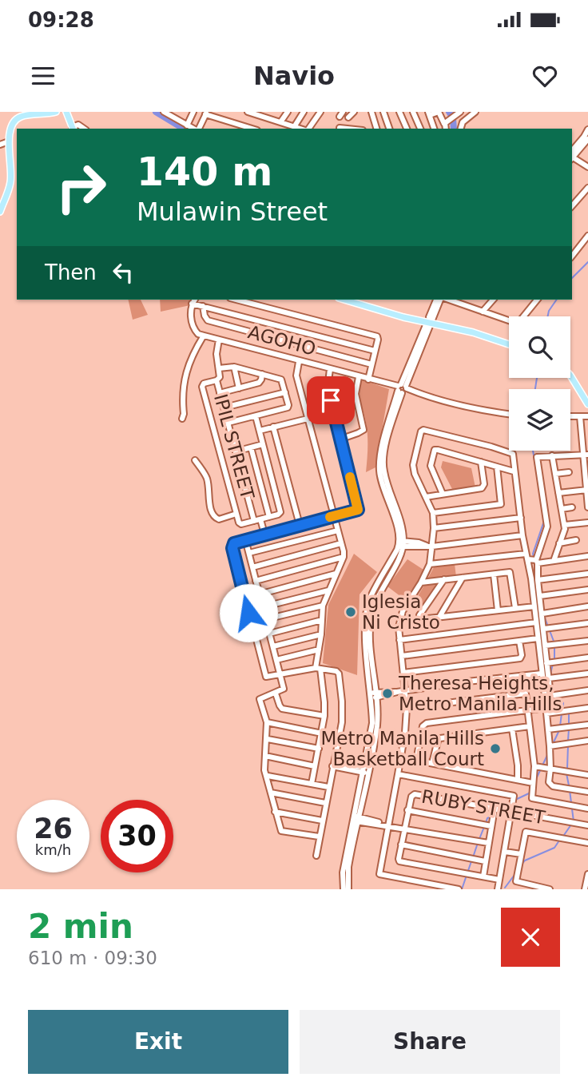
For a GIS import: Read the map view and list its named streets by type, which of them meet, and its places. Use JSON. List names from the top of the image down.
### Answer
{
  "streets": {
    "street": ["AGOHO", "IPIL STREET", "RUBY STREET"]
  },
  "places": ["Iglesia Ni Cristo", "Theresa Heights, Metro Manila Hills", "Metro Manila Hills Basketball Court"],
  "page": {
    "status": "09:28",
    "header": "Navio",
    "turn": ["140 m", "Mulawin Street"],
    "then": "Then",
    "speed": "26 km/h",
    "limit": "30",
    "heading": ["2 min", "610 m · 09:30"],
    "buttons": ["Exit", "Share"]
  }
}
